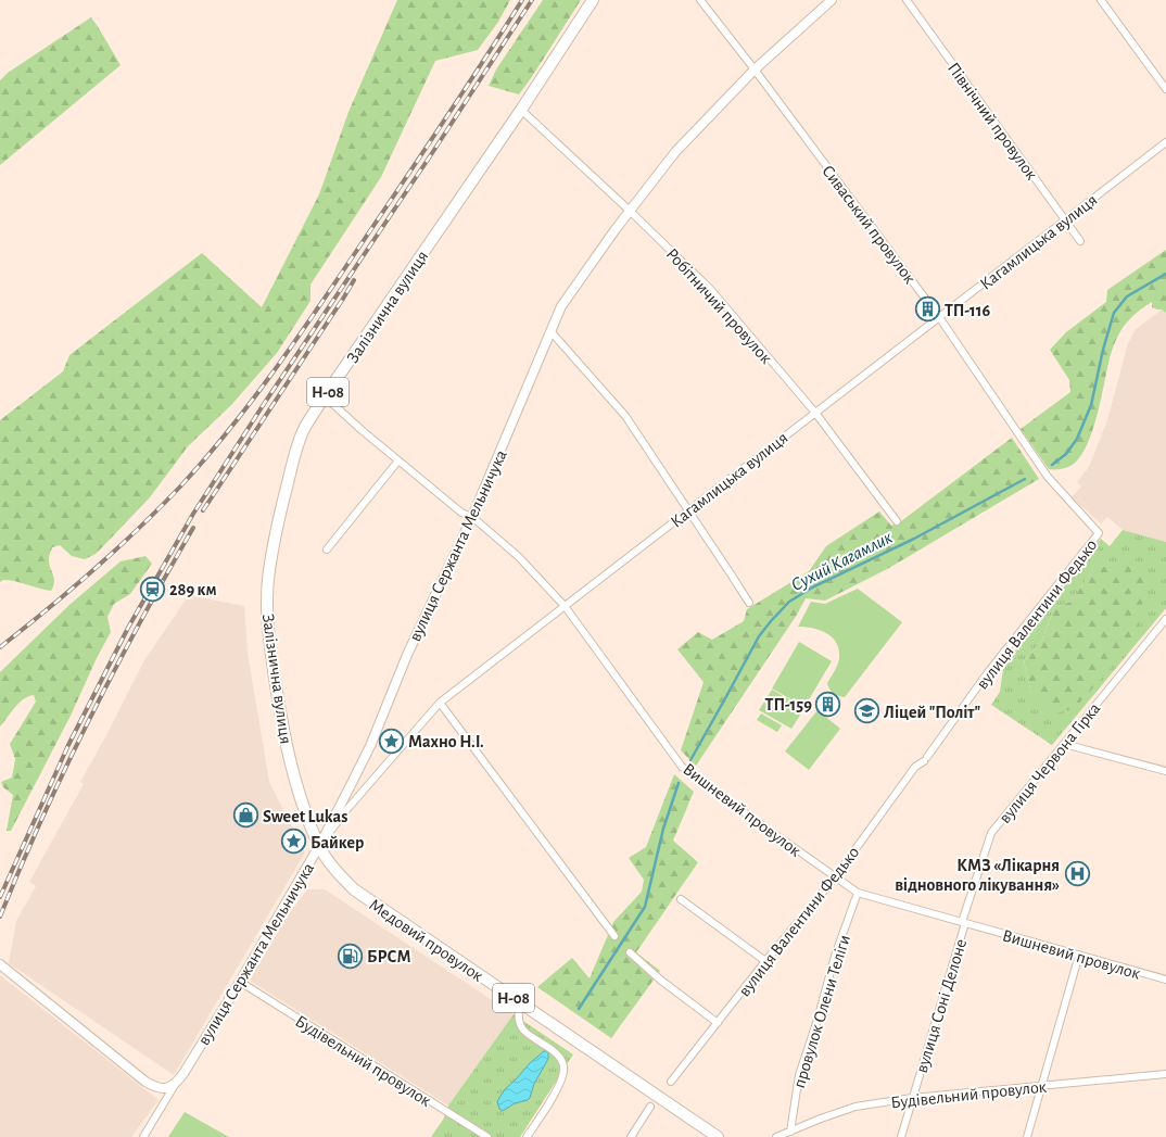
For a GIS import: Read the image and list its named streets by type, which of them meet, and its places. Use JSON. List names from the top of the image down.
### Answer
{
  "streets": {
    "main road": ["Залізнична вулиця", "Н-08", "Медовий провулок"],
    "street": [
      "Північний провулок",
      "Сиваський провулок",
      "Кагамлицька вулиця",
      "Робітничий провулок",
      "вулиця Сержанта Мельничука",
      "вулиця Валентини Федько",
      "вулиця Червона Гірка",
      "Вишневий провулок",
      "вулиця Соні Делоне",
      "провулок Олени Теліги",
      "Будівельний провулок"
    ]
  },
  "crossings": [
    ["Північний провулок", "Кагамлицька вулиця"],
    ["Сиваський провулок", "Кагамлицька вулиця"],
    ["Сиваський провулок", "вулиця Сержанта Мельничука"],
    ["Сиваський провулок", "вулиця Валентини Федько"],
    ["Кагамлицька вулиця", "Робітничий провулок"],
    ["Кагамлицька вулиця", "Залізнична вулиця"],
    ["Кагамлицька вулиця", "вулиця Сержанта Мельничука"],
    ["Кагамлицька вулиця", "Вишневий провулок"],
    ["Кагамлицька вулиця", "Медовий провулок"],
    ["Робітничий провулок", "Залізнична вулиця"],
    ["Робітничий провулок", "вулиця Сержанта Мельничука"],
    ["Залізнична вулиця", "вулиця Сержанта Мельничука"],
    ["Залізнична вулиця", "Вишневий провулок"],
    ["Залізнична вулиця", "Медовий провулок"],
    ["вулиця Сержанта Мельничука", "Вишневий провулок"],
    ["вулиця Сержанта Мельничука", "Медовий провулок"],
    ["вулиця Сержанта Мельничука", "Будівельний провулок"],
    ["вулиця Валентини Федько", "Вишневий провулок"],
    ["вулиця Червона Гірка", "Вишневий провулок"],
    ["вулиця Червона Гірка", "вулиця Соні Делоне"],
    ["Вишневий провулок", "вулиця Соні Делоне"],
    ["Вишневий провулок", "провулок Олени Теліги"],
    ["вулиця Соні Делоне", "Будівельний провулок"],
    ["провулок Олени Теліги", "Будівельний провулок"]
  ],
  "water": ["Сухий Кагамлик"],
  "places": {
    "building": ["ТП-116", "ТП-159"],
    "station": ["289 км"],
    "school or university": ["Ліцей \"Політ\""],
    "place": ["Махно Н.І.", "Байкер"],
    "shop": ["Sweet Lukas"],
    "hospital": ["КМЗ «Лікарня відновного лікування»"],
    "fuel station": ["БРСМ"]
  }
}
